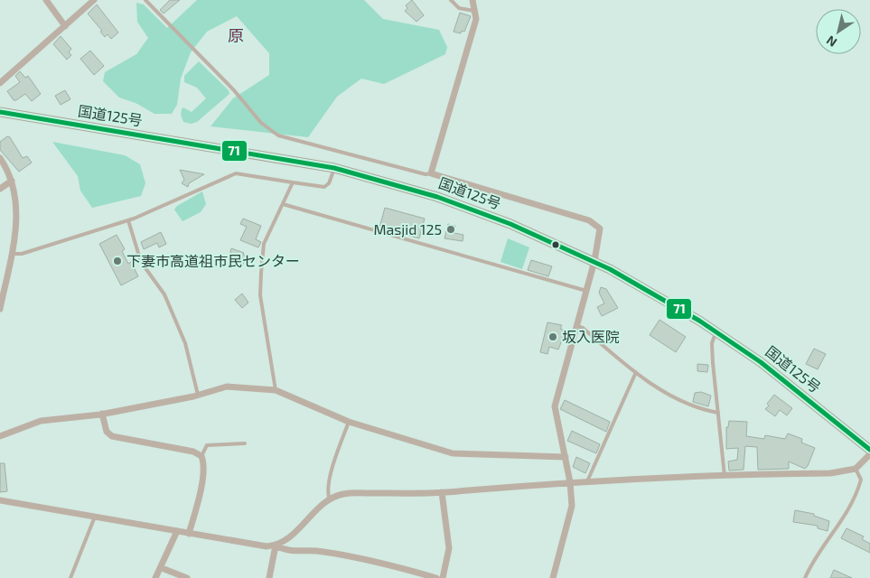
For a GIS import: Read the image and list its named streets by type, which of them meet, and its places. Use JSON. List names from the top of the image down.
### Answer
{
  "streets": {
    "highway": ["国道125号"]
  },
  "districts": ["原"],
  "places": ["Masjid 125", "下妻市高道祖市民センター", "坂入医院"],
  "lines": ["transit line 71"],
  "north": "bottom left"
}
